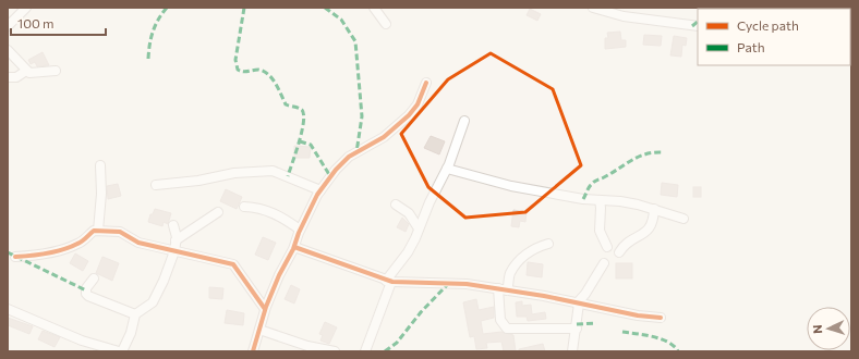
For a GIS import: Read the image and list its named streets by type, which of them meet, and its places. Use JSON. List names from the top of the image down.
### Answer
{
  "legend": ["Cycle path", "Path"],
  "scale_bar": "100 m",
  "north": "left"
}
